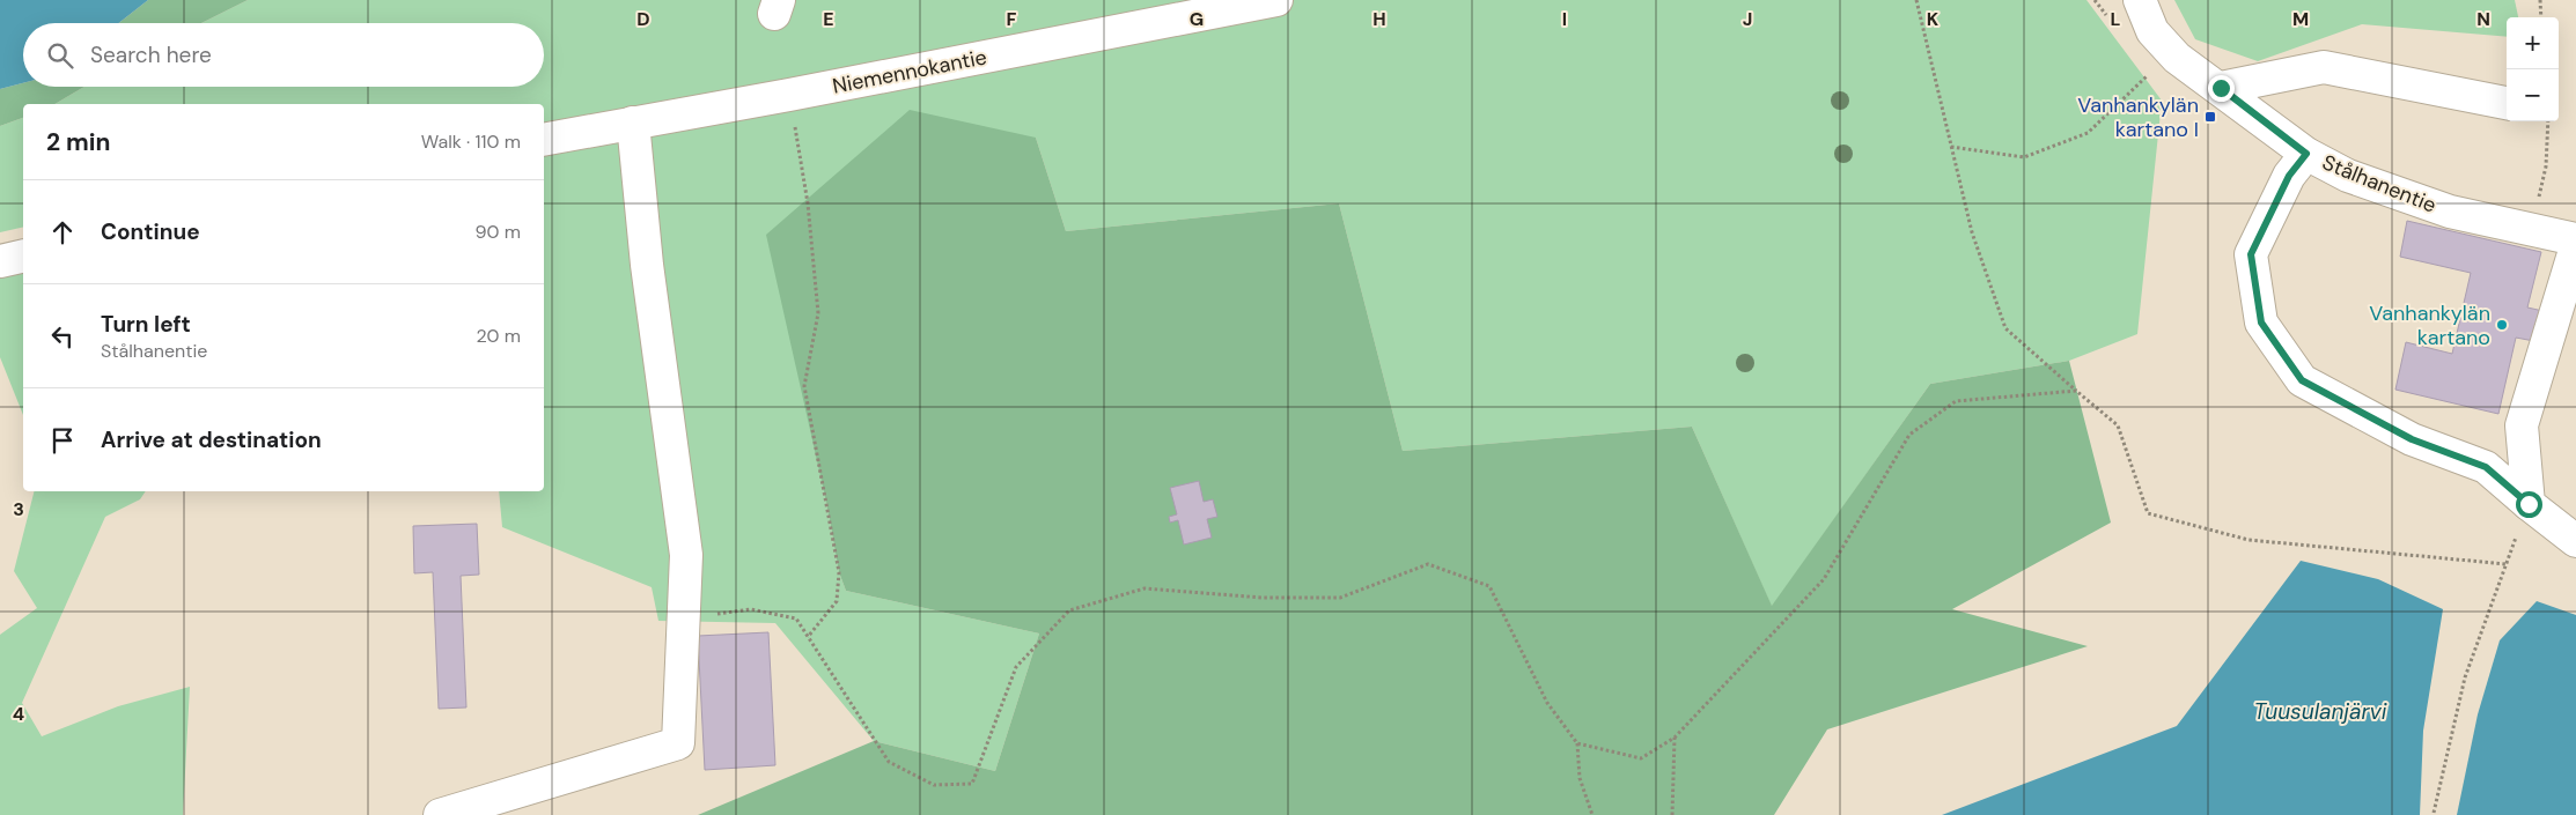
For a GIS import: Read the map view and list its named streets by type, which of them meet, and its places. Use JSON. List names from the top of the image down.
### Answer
{
  "streets": {
    "street": ["Niemennokantie", "Stålhanentie"]
  },
  "water": ["Tuusulanjärvi"],
  "places": {
    "transit": ["Vanhankylän kartano I"],
    "other": ["Vanhankylän kartano"]
  },
  "page": {
    "map_buttons": ["+", "−"],
    "search": "Search here",
    "heading": ["2 min", "Walk · 110 m"],
    "list": [
      ["Continue", "90 m"],
      ["Turn left", "Stålhanentie", "20 m"],
      "Arrive at destination"
    ]
  },
  "grid": {
    "columns": [
      "D",
      "E",
      "F",
      "G",
      "H",
      "I",
      "J",
      "K",
      "L",
      "M",
      "N"
    ],
    "rows": ["3", "4"]
  }
}
